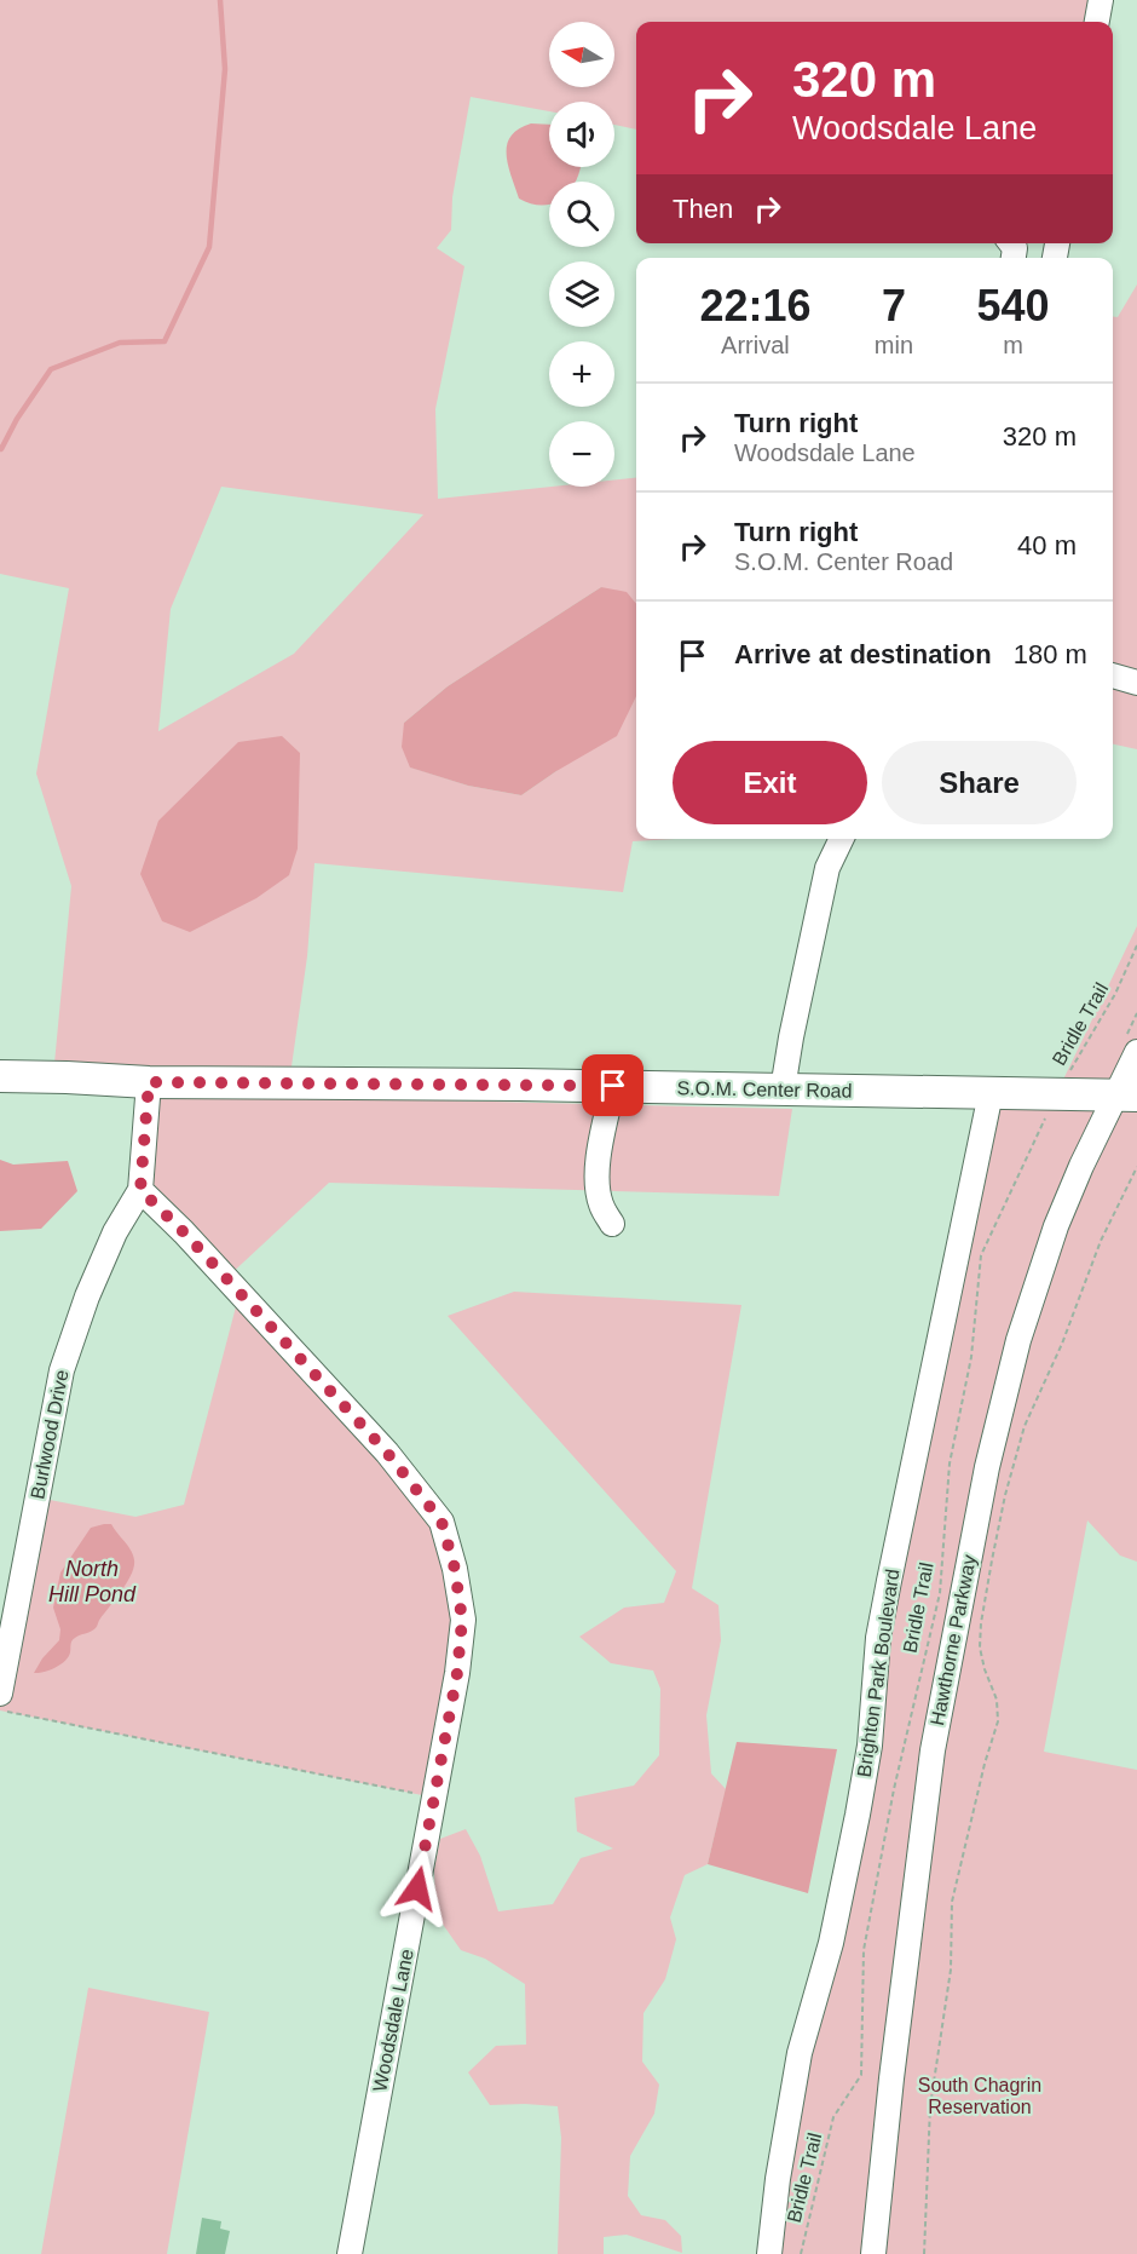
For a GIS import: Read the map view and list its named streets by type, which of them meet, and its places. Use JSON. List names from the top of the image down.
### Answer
{
  "streets": {
    "main road": ["S.O.M. Center Road"],
    "street": [
      "Burlwood Drive",
      "Hawthorne Parkway",
      "Brighton Park Boulevard",
      "Woodsdale Lane"
    ],
    "path": ["Bridle Trail"]
  },
  "crossings": [
    ["Bridle Trail", "S.O.M. Center Road"],
    ["S.O.M. Center Road", "Hawthorne Parkway"],
    ["S.O.M. Center Road", "Brighton Park Boulevard"],
    ["Burlwood Drive", "Woodsdale Lane"]
  ],
  "water": ["North Hill Pond"],
  "parks": ["South Chagrin Reservation"],
  "north": "left",
  "page": {
    "map_buttons": ["+", "−"],
    "turn": ["320 m", "Woodsdale Lane"],
    "then": "Then",
    "eta": [
      "22:16",
      "Arrival",
      "7",
      "min",
      "540",
      "m"
    ],
    "list": [
      {
        "name": "Turn right",
        "note": "Woodsdale Lane",
        "value": "320 m"
      },
      {
        "name": "Turn right",
        "note": "S.O.M. Center Road",
        "value": "40 m"
      },
      {
        "name": "Arrive at destination",
        "value": "180 m"
      }
    ],
    "buttons": ["Exit", "Share"]
  }
}
